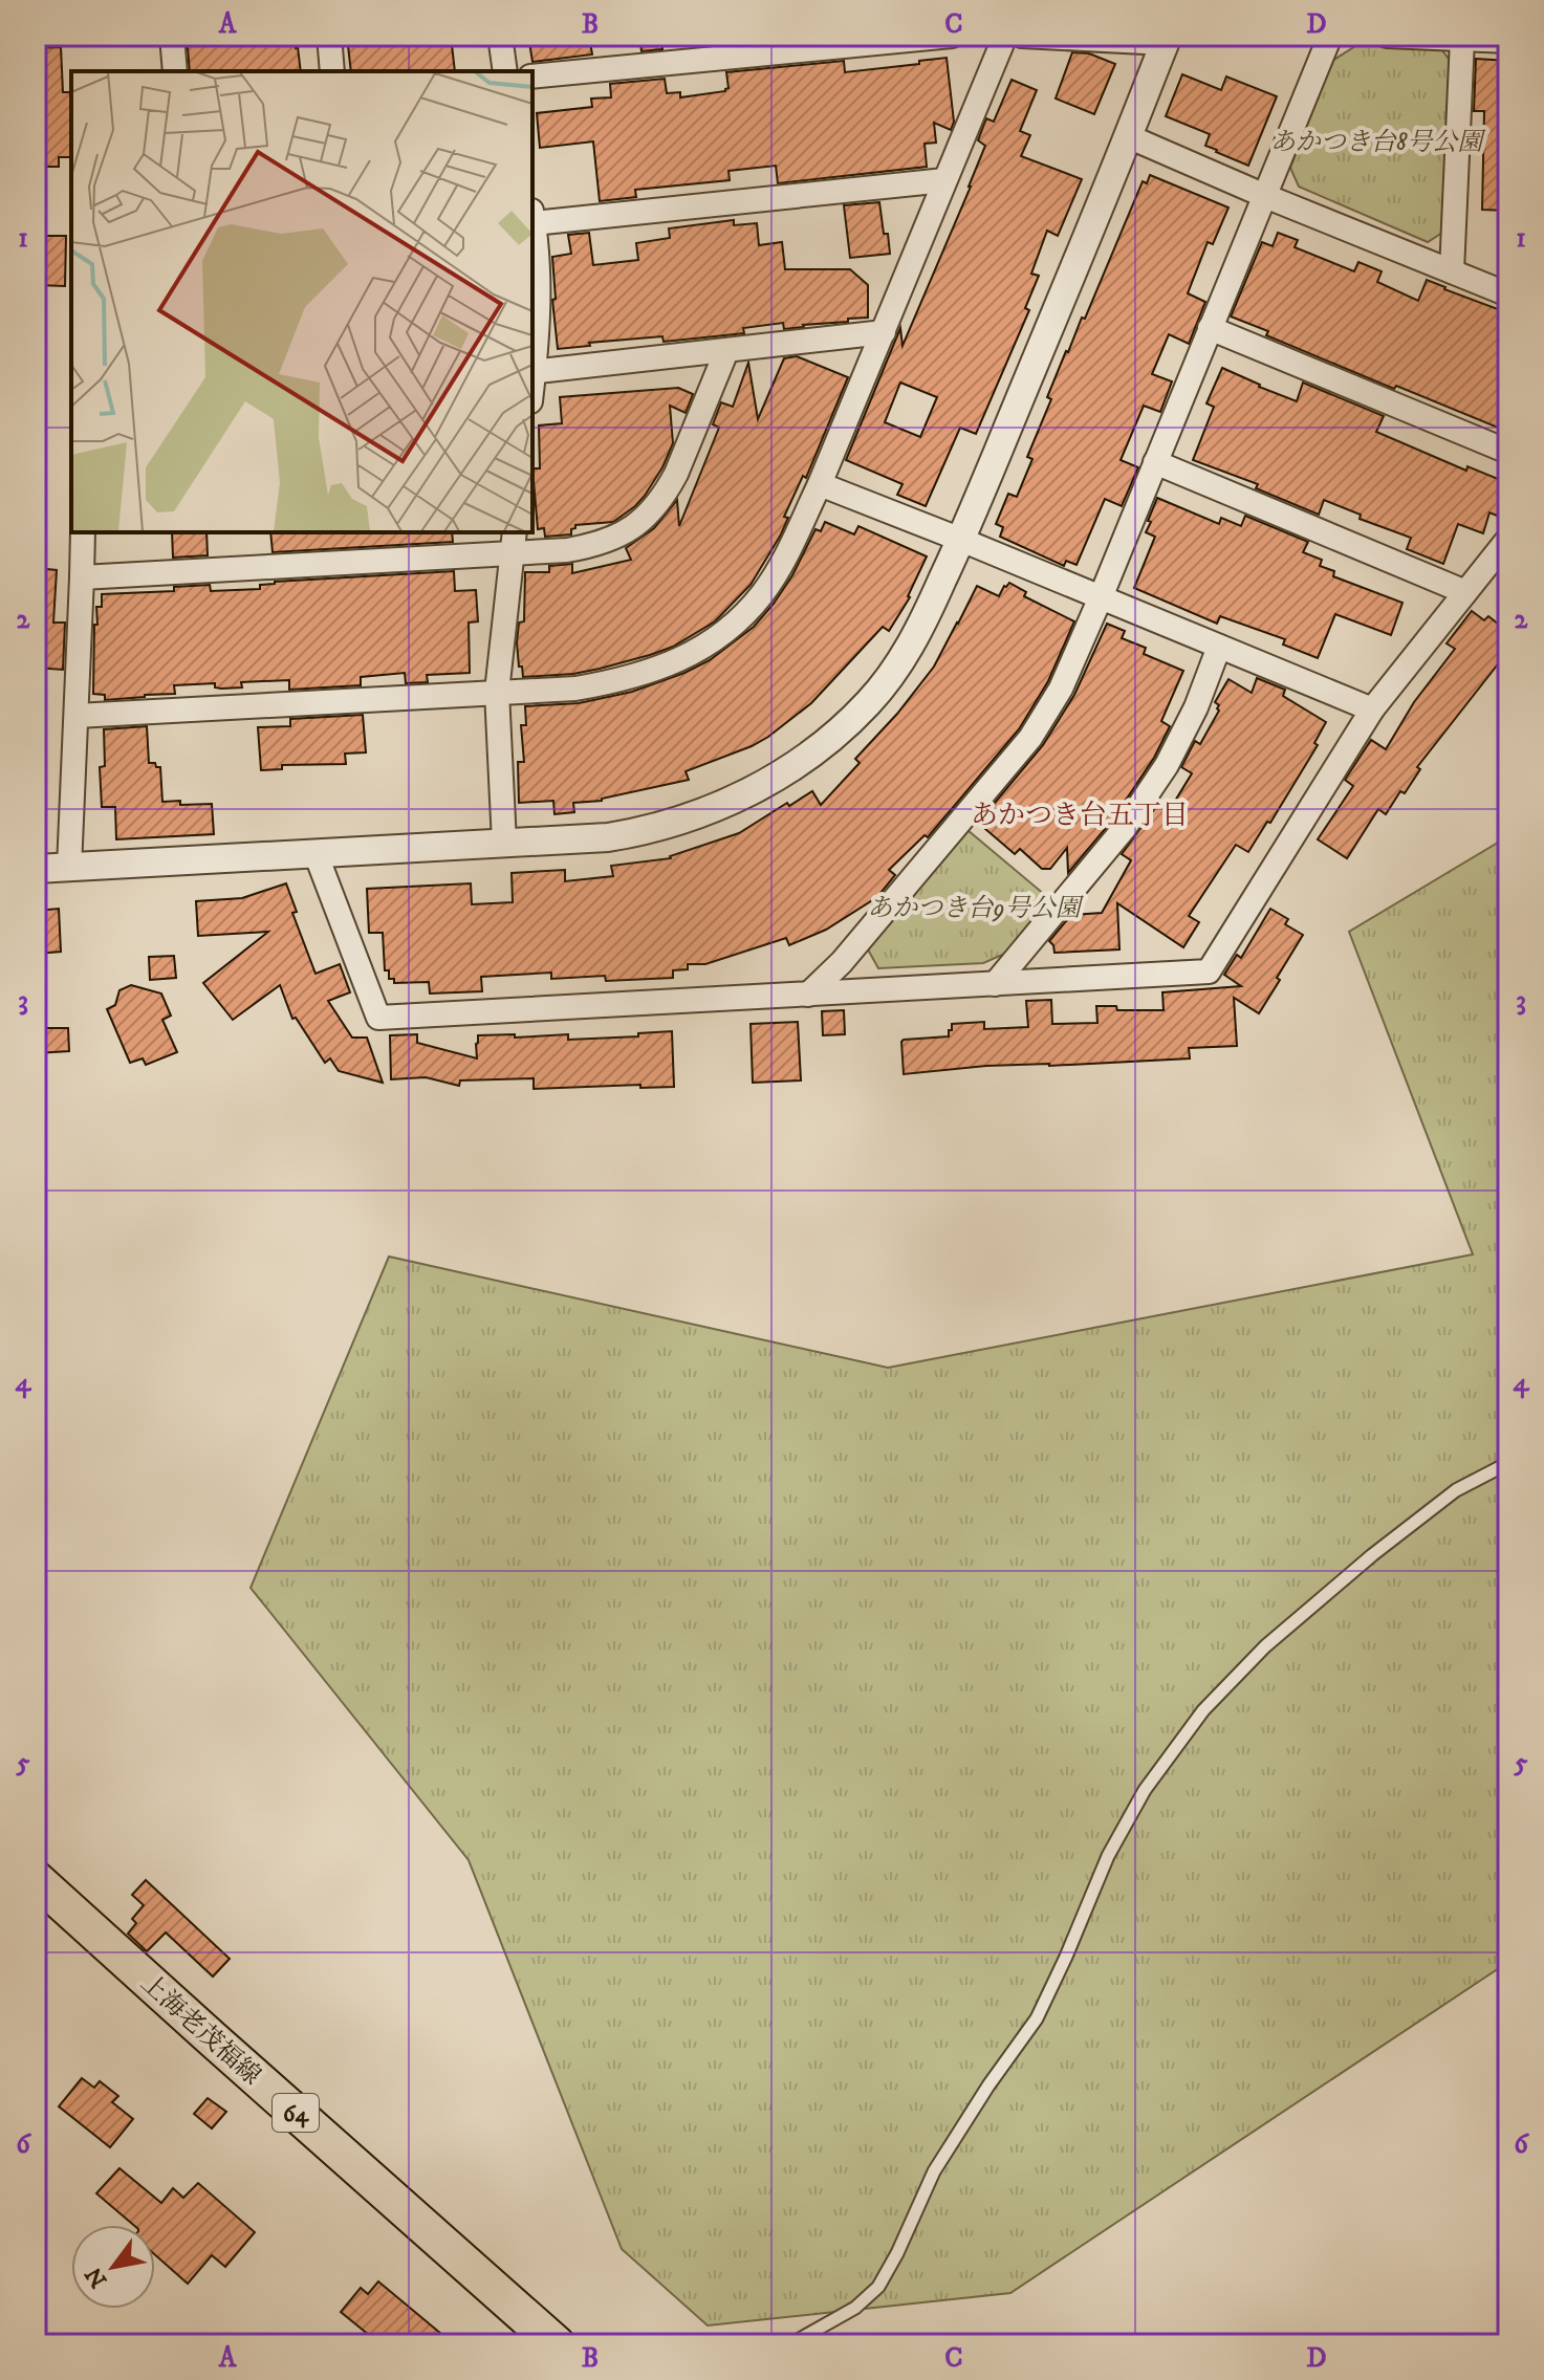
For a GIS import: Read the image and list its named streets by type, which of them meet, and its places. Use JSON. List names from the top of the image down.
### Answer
{
  "streets": {
    "main road": ["上海老茂福線", "64"]
  },
  "districts": ["あかつき台五丁目"],
  "parks": ["あかつき台8号公園", "あかつき台9号公園"],
  "north": "bottom left",
  "grid": {
    "columns": [
      "A",
      "B",
      "C",
      "D"
    ],
    "rows": [
      "1",
      "2",
      "3",
      "4",
      "5",
      "6"
    ]
  }
}
